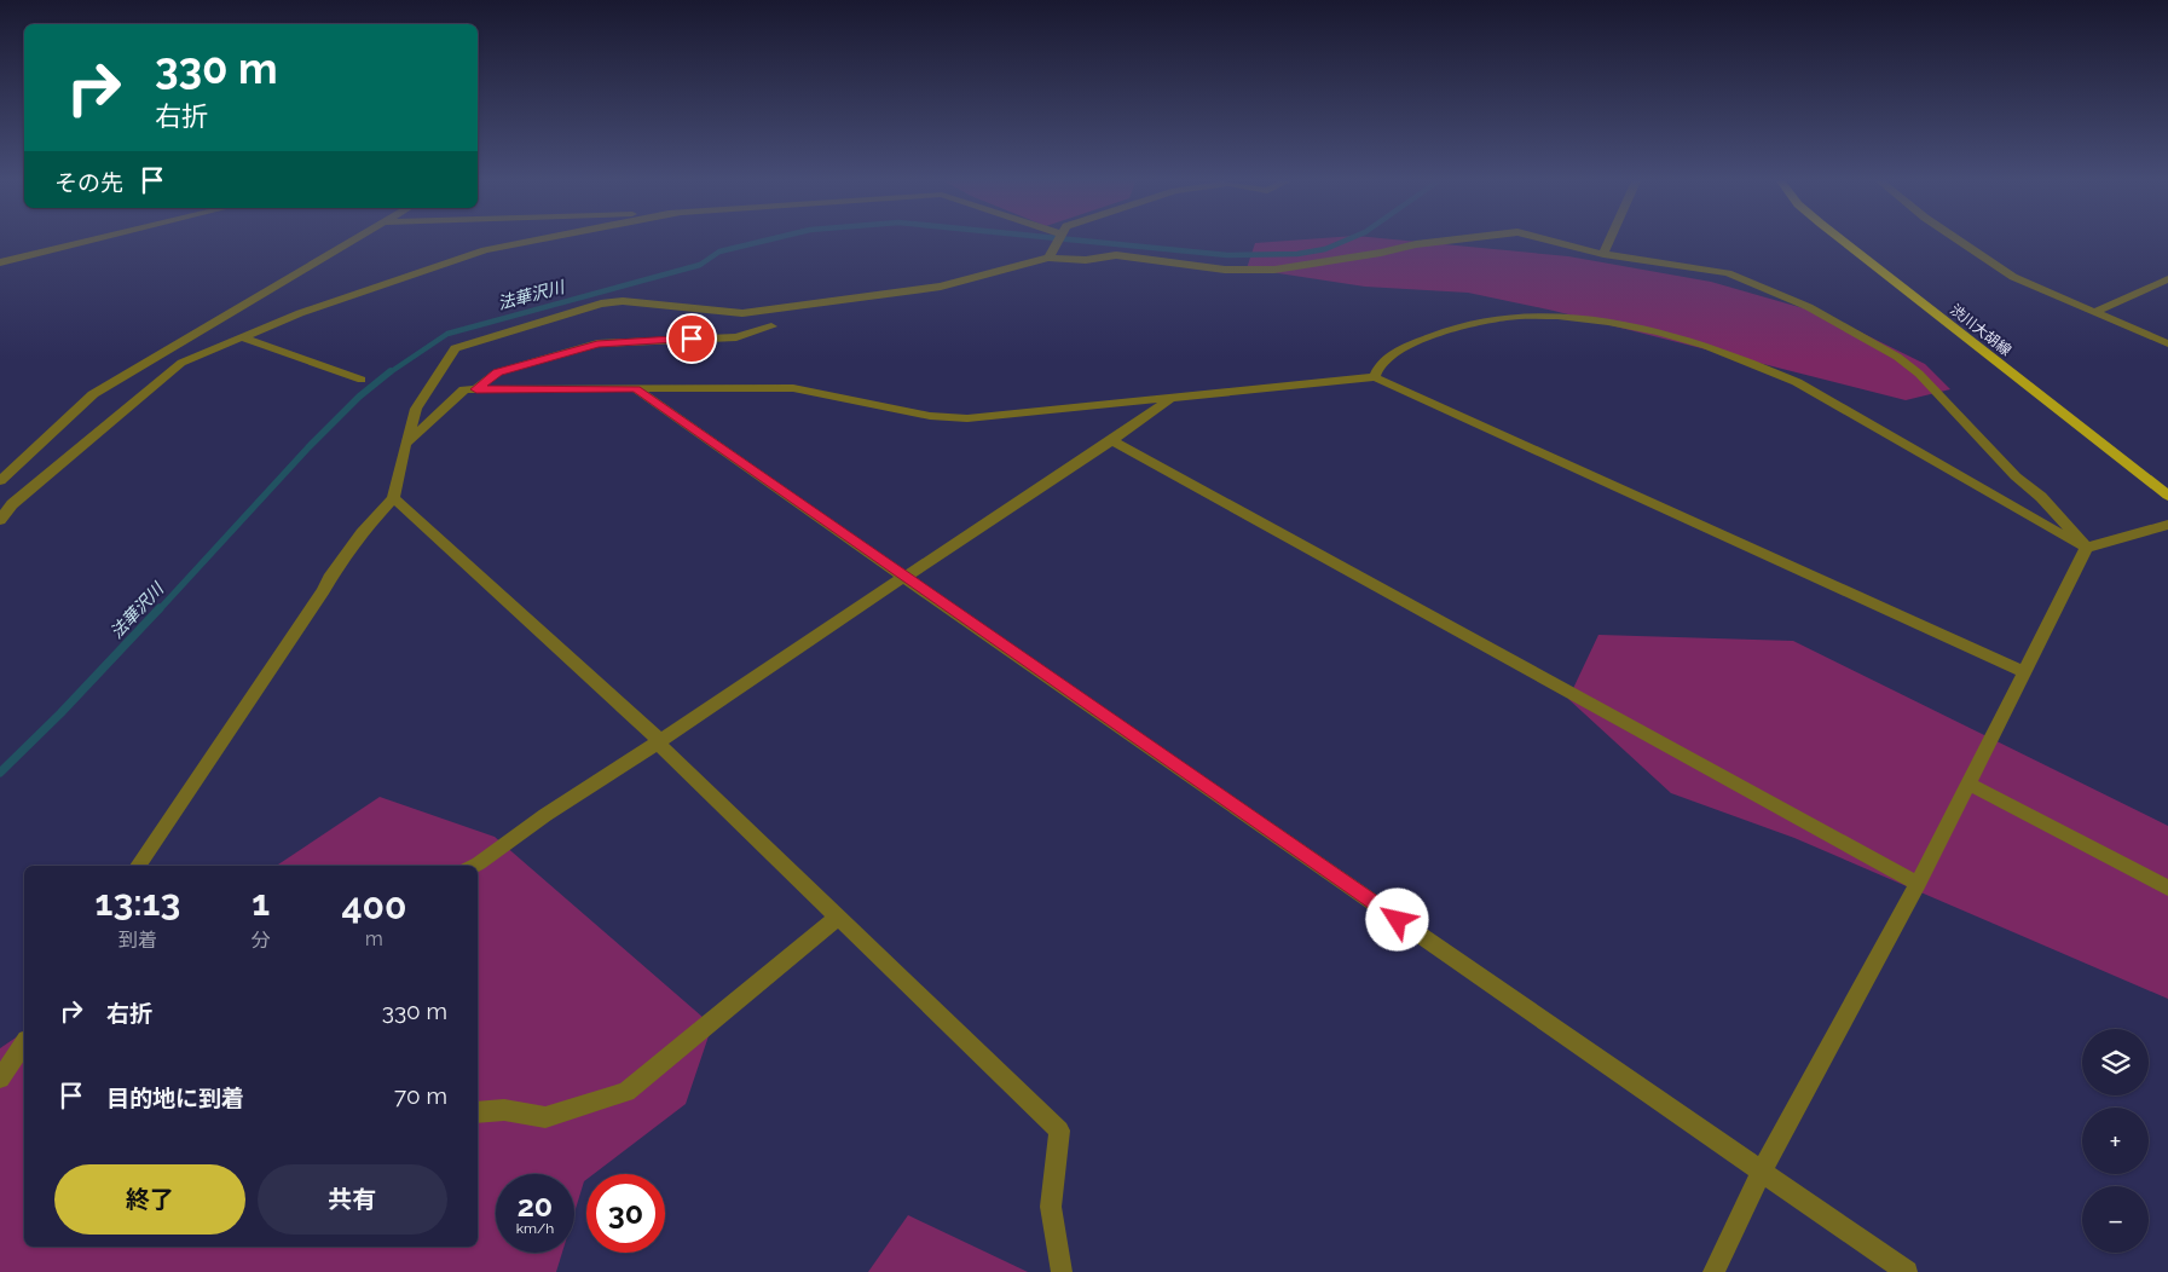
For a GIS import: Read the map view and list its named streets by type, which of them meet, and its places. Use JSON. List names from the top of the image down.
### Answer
{
  "streets": {
    "main road": ["渋川大胡線"]
  },
  "water": ["法華沢川"],
  "page": {
    "turn": ["330 m", "右折"],
    "then": "その先",
    "eta": [
      "13:13",
      "到着",
      "1",
      "分",
      "400",
      "m"
    ],
    "list": [
      {
        "name": "右折",
        "value": "330 m"
      },
      {
        "name": "目的地に到着",
        "value": "70 m"
      }
    ],
    "map_buttons": ["+", "−"],
    "buttons": ["終了", "共有"],
    "speed": "20 km/h",
    "limit": "30"
  }
}
